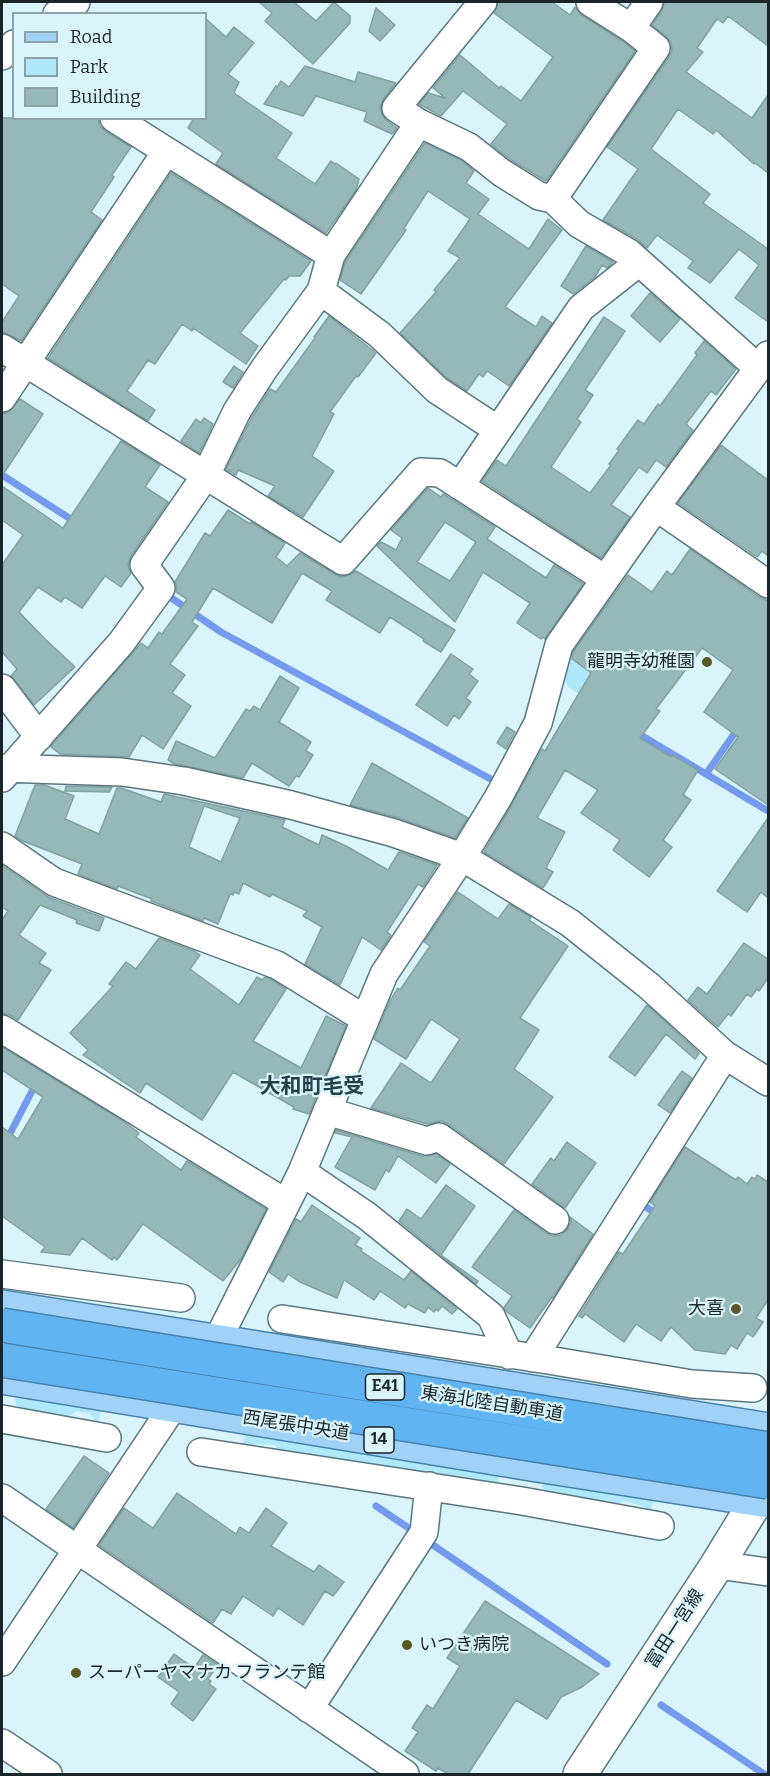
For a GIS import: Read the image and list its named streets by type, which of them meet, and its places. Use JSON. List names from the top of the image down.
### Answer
{
  "streets": {
    "highway": ["E41", "東海北陸自動車道"],
    "main road": ["西尾張中央道", "14", "富田一宮線"]
  },
  "crossings": [
    ["東海北陸自動車道", "西尾張中央道"],
    ["東海北陸自動車道", "富田一宮線"],
    ["西尾張中央道", "富田一宮線"]
  ],
  "districts": ["大和町毛受"],
  "places": [
    "龍明寺幼稚園",
    "大喜",
    "いつき病院",
    "スーパーヤマナカ フランテ館"
  ],
  "legend": ["Road", "Park", "Building"]
}
